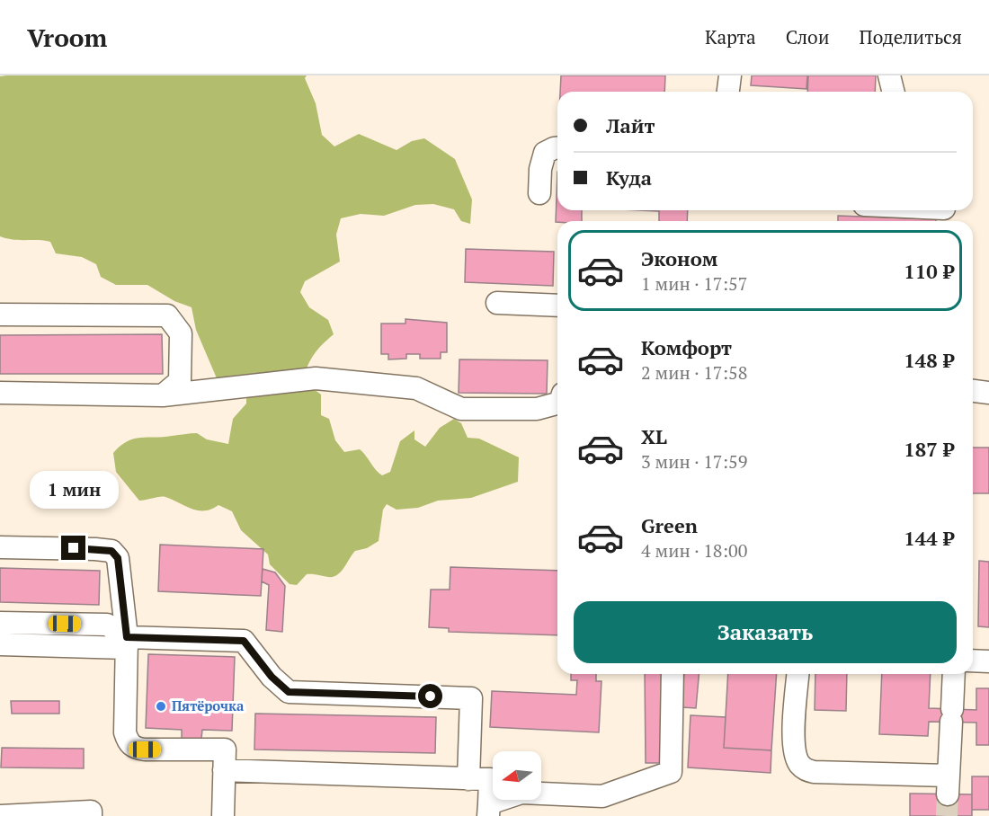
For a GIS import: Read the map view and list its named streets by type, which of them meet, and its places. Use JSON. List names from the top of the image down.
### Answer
{
  "places": ["Пятёрочка"],
  "north": "left",
  "page": {
    "header": "Vroom",
    "nav": ["Карта", "Слои", "Поделиться"],
    "banner": ["Лайт", "Куда"],
    "list": [
      {
        "name": "Эконом",
        "note": "1 мин · 17:57",
        "value": "110 ₽"
      },
      {
        "name": "Комфорт",
        "note": "2 мин · 17:58",
        "value": "148 ₽"
      },
      {
        "name": "XL",
        "note": "3 мин · 17:59",
        "value": "187 ₽"
      },
      {
        "name": "Green",
        "note": "4 мин · 18:00",
        "value": "144 ₽"
      }
    ],
    "bubble": "1 мин",
    "buttons": "Заказать"
  }
}
